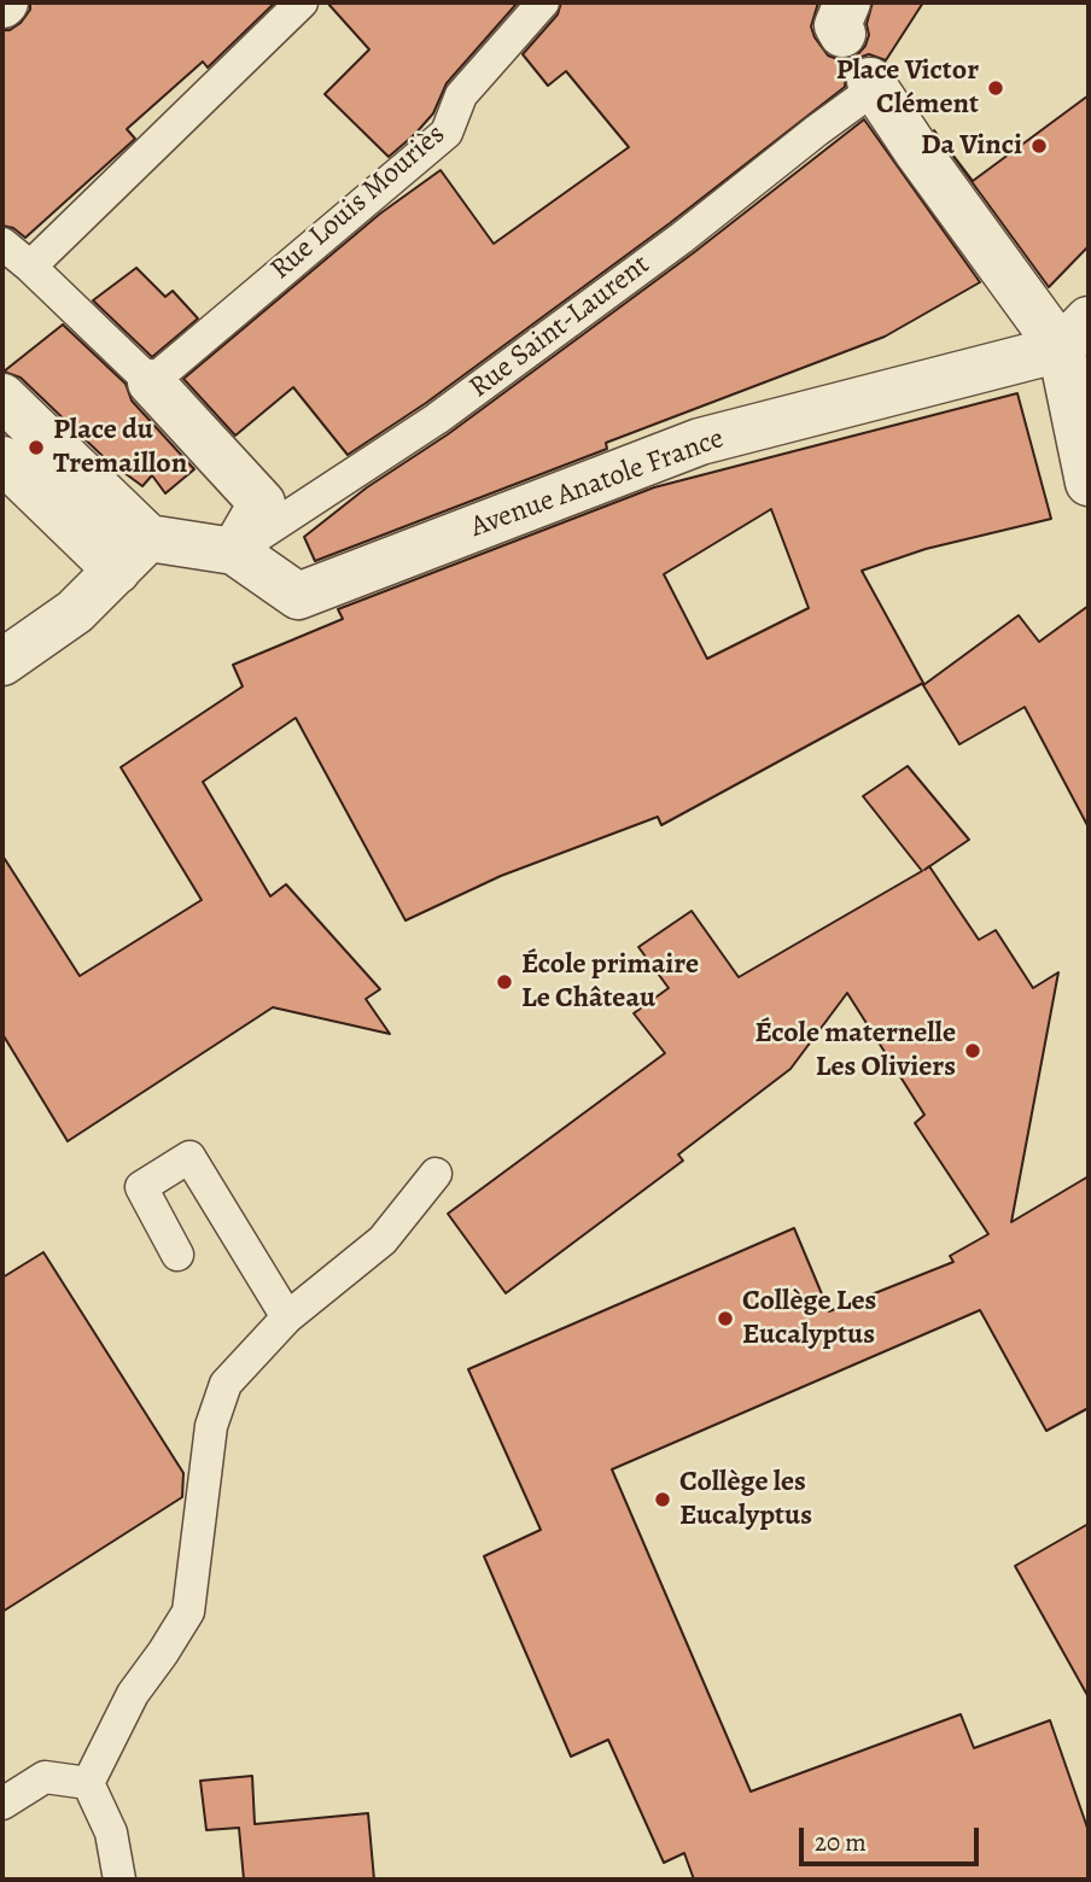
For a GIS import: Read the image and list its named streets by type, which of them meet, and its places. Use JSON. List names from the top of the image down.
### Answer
{
  "streets": {
    "street": ["Avenue Anatole France"],
    "lane": ["Rue Louis Mouriès", "Rue Saint-Laurent"]
  },
  "crossings": [
    ["Rue Saint-Laurent", "Avenue Anatole France"]
  ],
  "places": [
    "Place Victor Clément",
    "Da Vinci",
    "Place du Tremaillon",
    "École primaire Le Château",
    "École maternelle Les Oliviers",
    "Collège Les Eucalyptus",
    "Collège les Eucalyptus"
  ],
  "scale_bar": "20 m"
}
